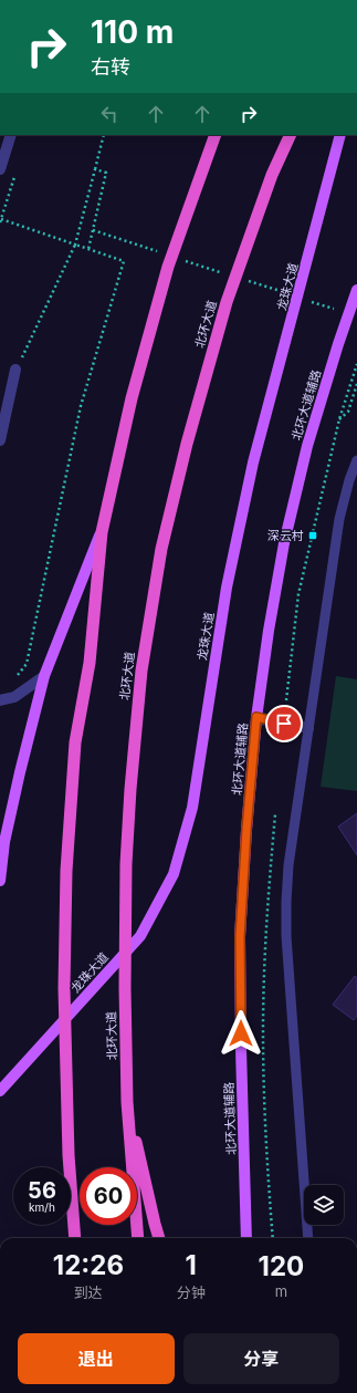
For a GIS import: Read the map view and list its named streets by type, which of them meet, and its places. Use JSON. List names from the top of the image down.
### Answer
{
  "streets": {
    "highway": ["北环大道"],
    "main road": ["龙珠大道", "北环大道辅路"]
  },
  "places": {
    "transit": ["深云村"]
  },
  "page": {
    "turn": ["110 m", "右转"],
    "speed": "56 km/h",
    "limit": "60",
    "eta": [
      "12:26",
      "到达",
      "1",
      "分钟",
      "120",
      "m"
    ],
    "buttons": ["退出", "分享"]
  }
}
